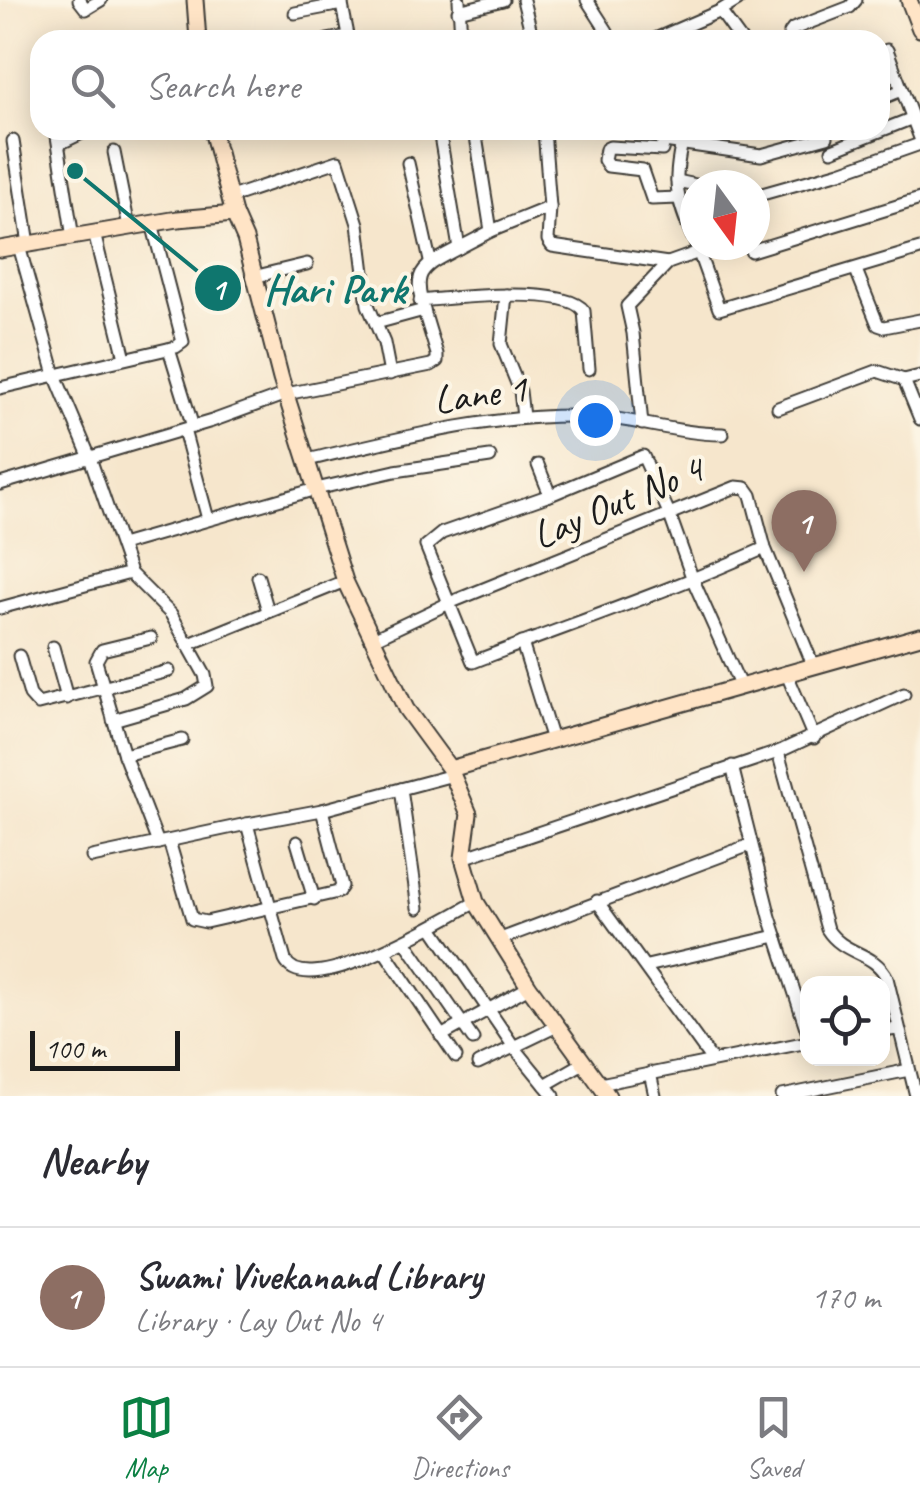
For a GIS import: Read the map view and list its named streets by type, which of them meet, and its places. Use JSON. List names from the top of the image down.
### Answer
{
  "streets": {
    "street": ["Lane 1", "Lay Out No 4"]
  },
  "places": ["Hari Park"],
  "scale_bar": "100 m",
  "north": "bottom",
  "page": {
    "search": "Search here",
    "pins": "1",
    "scale": "100 m",
    "heading": "Nearby",
    "list": [
      {
        "mark": "1",
        "name": "Swami Vivekanand Library",
        "note": "Library · Lay Out No 4",
        "value": "170 m"
      }
    ],
    "nav": ["Map", "Directions", "Saved"]
  }
}
